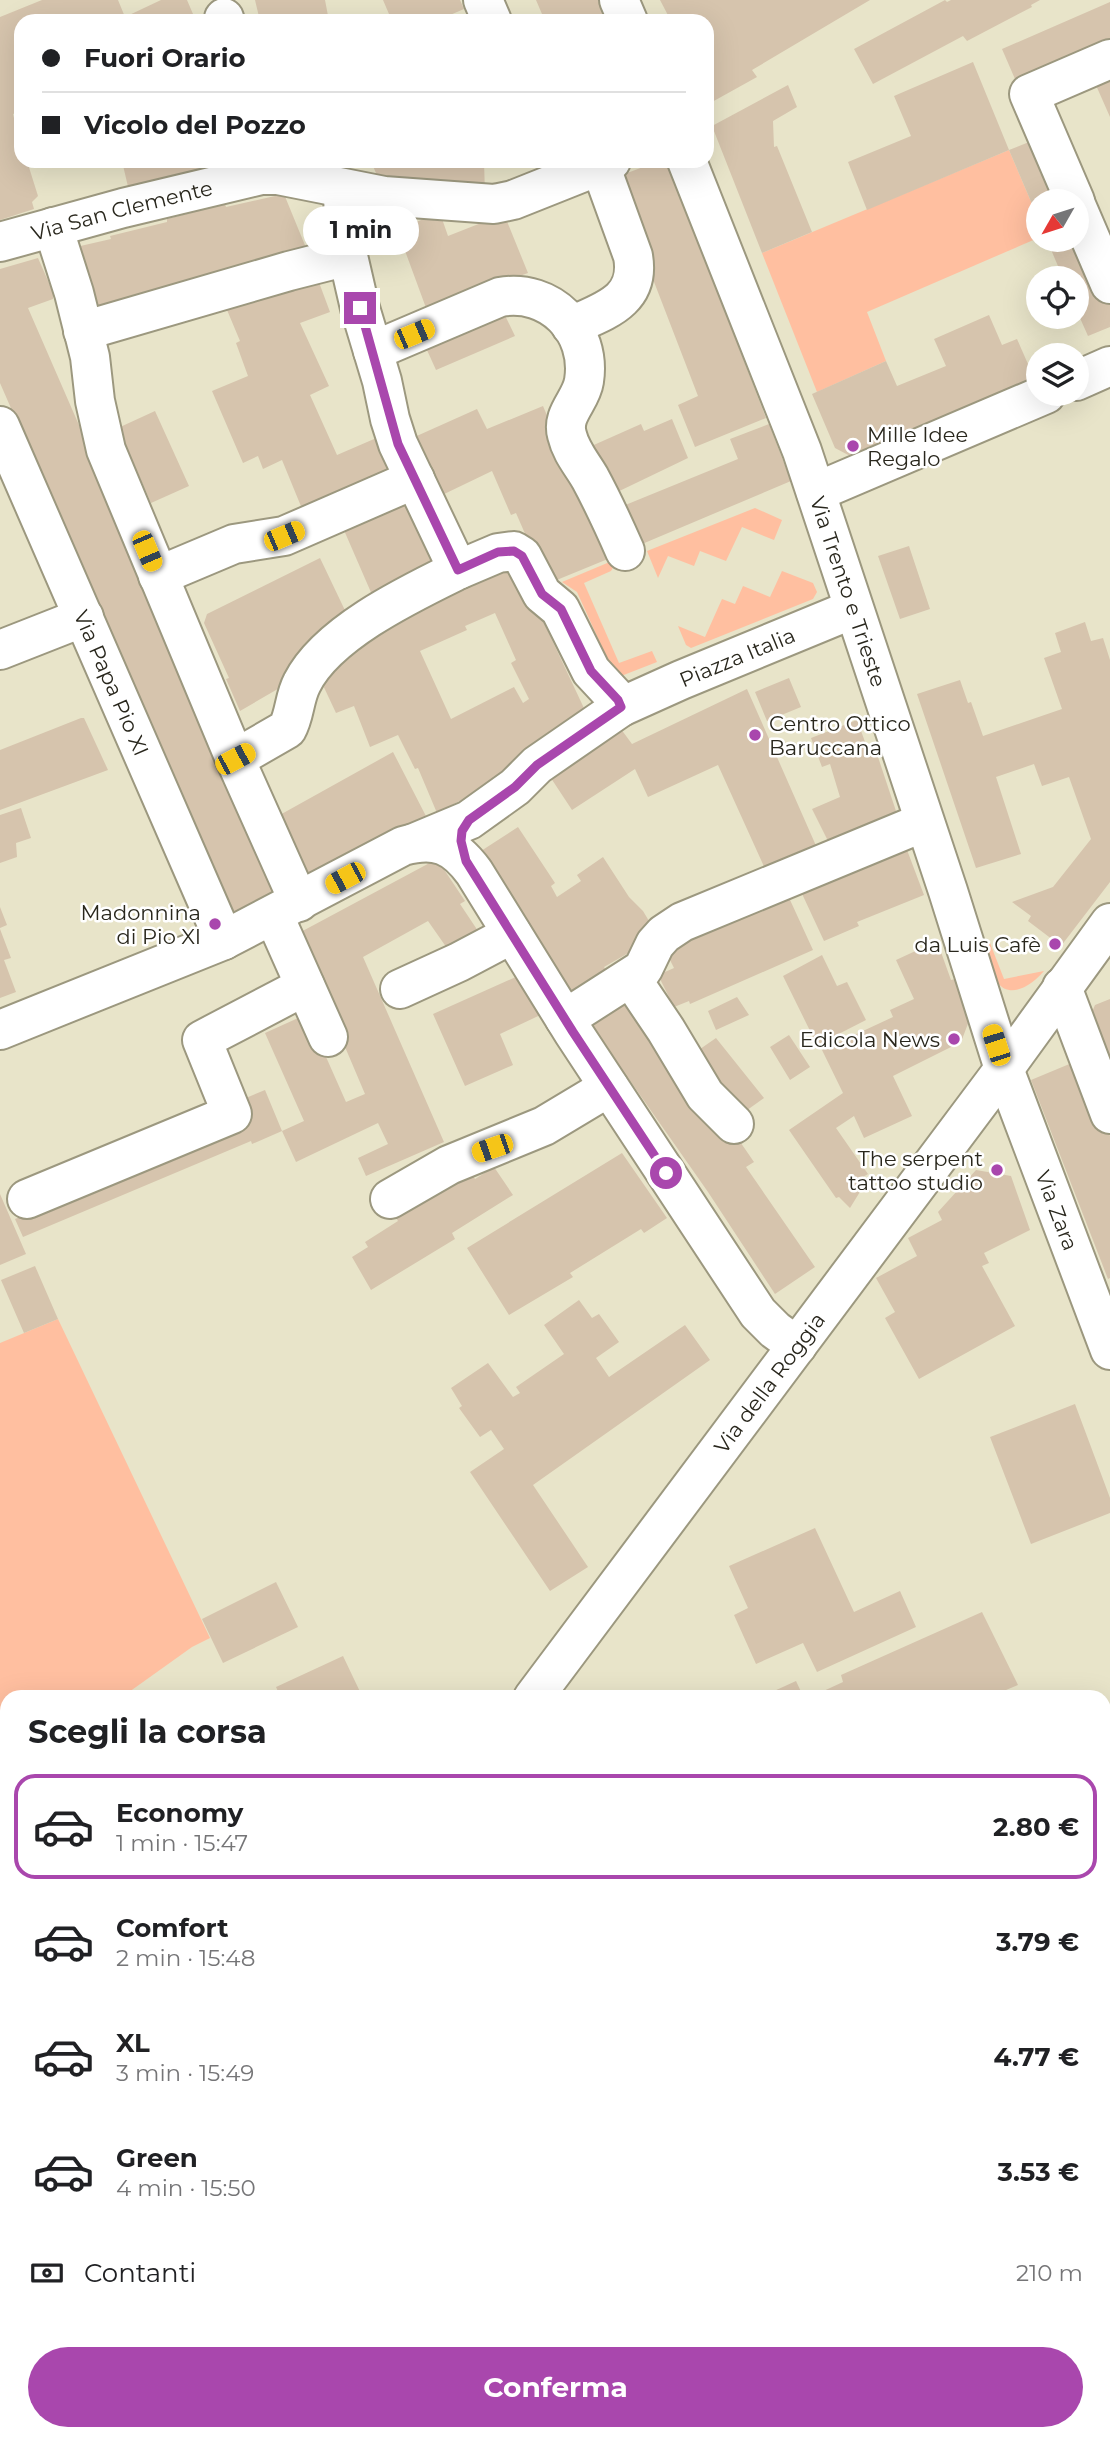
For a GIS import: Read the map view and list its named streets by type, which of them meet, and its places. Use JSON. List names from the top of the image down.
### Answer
{
  "streets": {
    "street": [
      "Via San Clemente",
      "Via Trento e Trieste",
      "Piazza Italia",
      "Via Papa Pio XI",
      "Via Zara",
      "Via della Roggia"
    ]
  },
  "crossings": [
    ["Via Trento e Trieste", "Piazza Italia"],
    ["Via Trento e Trieste", "Via Zara"],
    ["Via Trento e Trieste", "Via della Roggia"],
    ["Piazza Italia", "Via Papa Pio XI"],
    ["Via Zara", "Via della Roggia"]
  ],
  "places": [
    "Mille Idee Regalo",
    "Centro Ottico Baruccana",
    "Madonnina di Pio XI",
    "da Luis Cafè",
    "Edicola News",
    "The serpent tattoo studio"
  ],
  "north": "bottom left",
  "page": {
    "banner": ["Fuori Orario", "Vicolo del Pozzo"],
    "bubble": "1 min",
    "heading": "Scegli la corsa",
    "list": [
      {
        "name": "Economy",
        "note": "1 min · 15:47",
        "value": "2.80 €"
      },
      {
        "name": "Comfort",
        "note": "2 min · 15:48",
        "value": "3.79 €"
      },
      {
        "name": "XL",
        "note": "3 min · 15:49",
        "value": "4.77 €"
      },
      {
        "name": "Green",
        "note": "4 min · 15:50",
        "value": "3.53 €"
      }
    ],
    "pay": ["Contanti", "210 m"],
    "buttons": "Conferma"
  }
}
